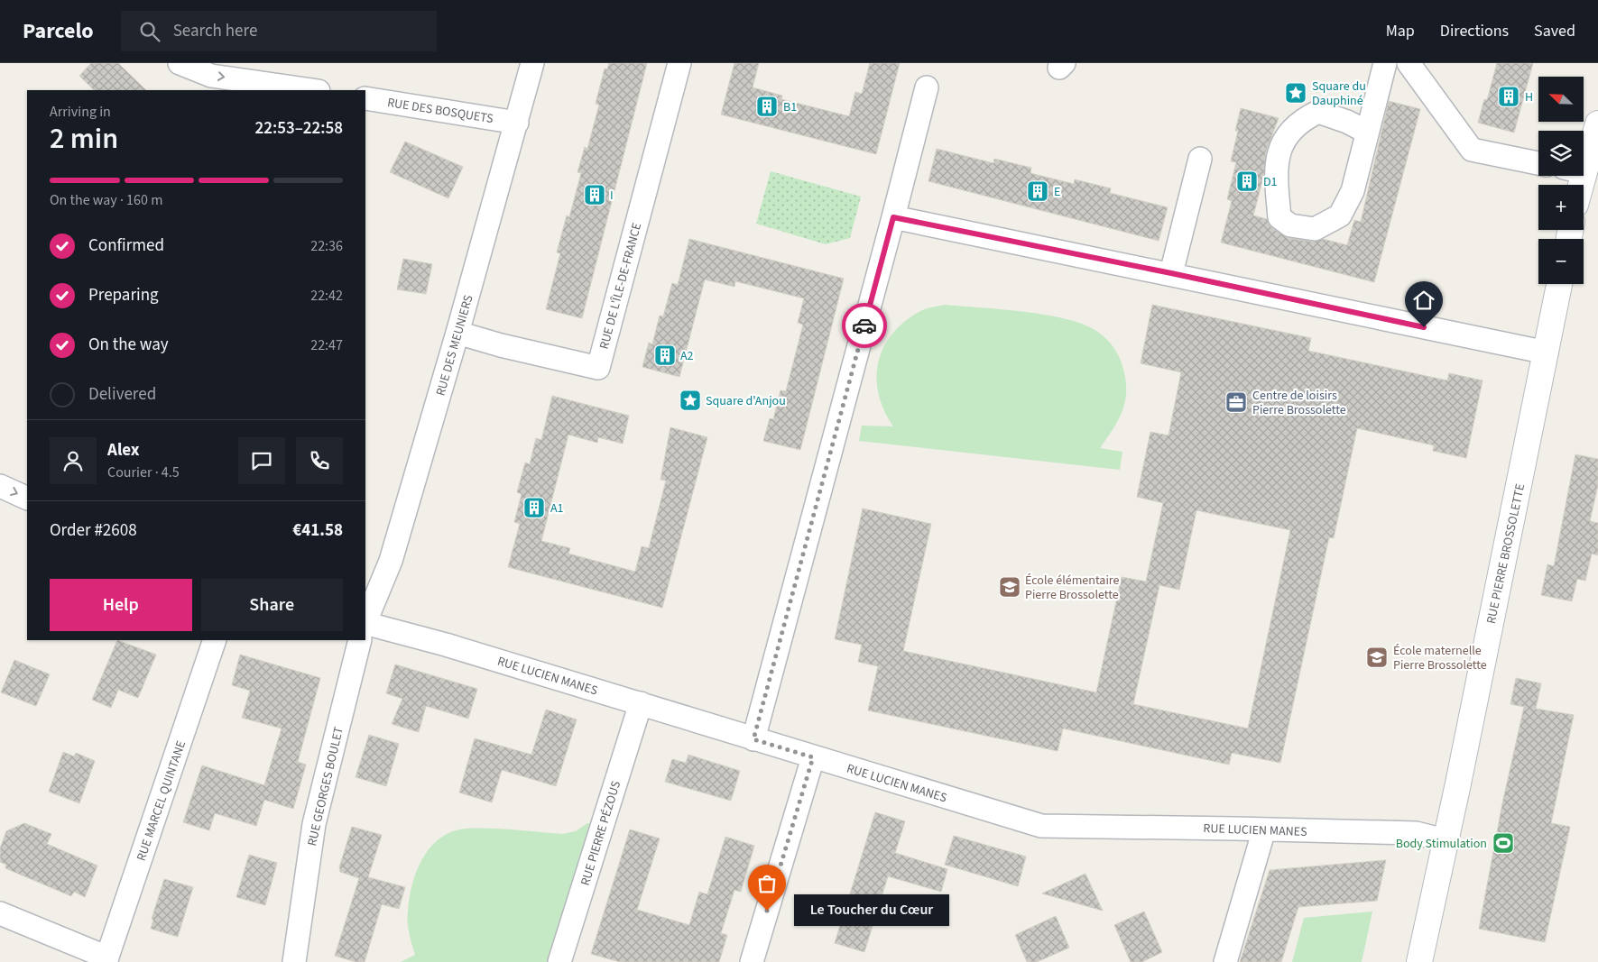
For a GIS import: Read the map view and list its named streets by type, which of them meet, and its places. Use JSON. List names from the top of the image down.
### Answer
{
  "streets": {
    "street": [
      "RUE DES BOSQUETS",
      "RUE DE L'ÎLE-DE-FRANCE",
      "RUE DES MEUNIERS",
      "RUE PIERRE BROSSOLETTE",
      "RUE LUCIEN MANES",
      "RUE GEORGES BOULET",
      "RUE MARCEL QUINTANE",
      "RUE PIERRE PÉZOUS"
    ]
  },
  "crossings": [
    ["RUE DES BOSQUETS", "RUE DES MEUNIERS"],
    ["RUE DE L'ÎLE-DE-FRANCE", "RUE DES MEUNIERS"],
    ["RUE PIERRE BROSSOLETTE", "RUE LUCIEN MANES"],
    ["RUE LUCIEN MANES", "RUE PIERRE PÉZOUS"]
  ],
  "places": {
    "place": ["Square du Dauphiné", "Square d'Anjou"],
    "building": [
      "H",
      "B1",
      "D1",
      "E",
      "I",
      "A2",
      "A1"
    ],
    "office": ["Centre de loisirs Pierre Brossolette"],
    "school or university": ["École élémentaire Pierre Brossolette", "École maternelle Pierre Brossolette"],
    "sports": ["Body Stimulation"],
    "other": ["Le Toucher du Cœur"]
  },
  "north": "top left",
  "page": {
    "header": "Parcelo",
    "search": "Search here",
    "nav": ["Map", "Directions", "Saved"],
    "map_buttons": ["+", "−"],
    "heading": ["2 min", "Arriving in", "22:53–22:58"],
    "panel": [
      "Alex",
      "Courier · 4.5",
      "Order #2608",
      "€41.58"
    ],
    "bar": "On the way · 160 m",
    "list": [
      ["Confirmed", "22:36"],
      ["Preparing", "22:42"],
      ["On the way", "22:47"],
      "Delivered"
    ],
    "buttons": ["Help", "Share"],
    "bubble": "Le Toucher du Cœur"
  }
}
